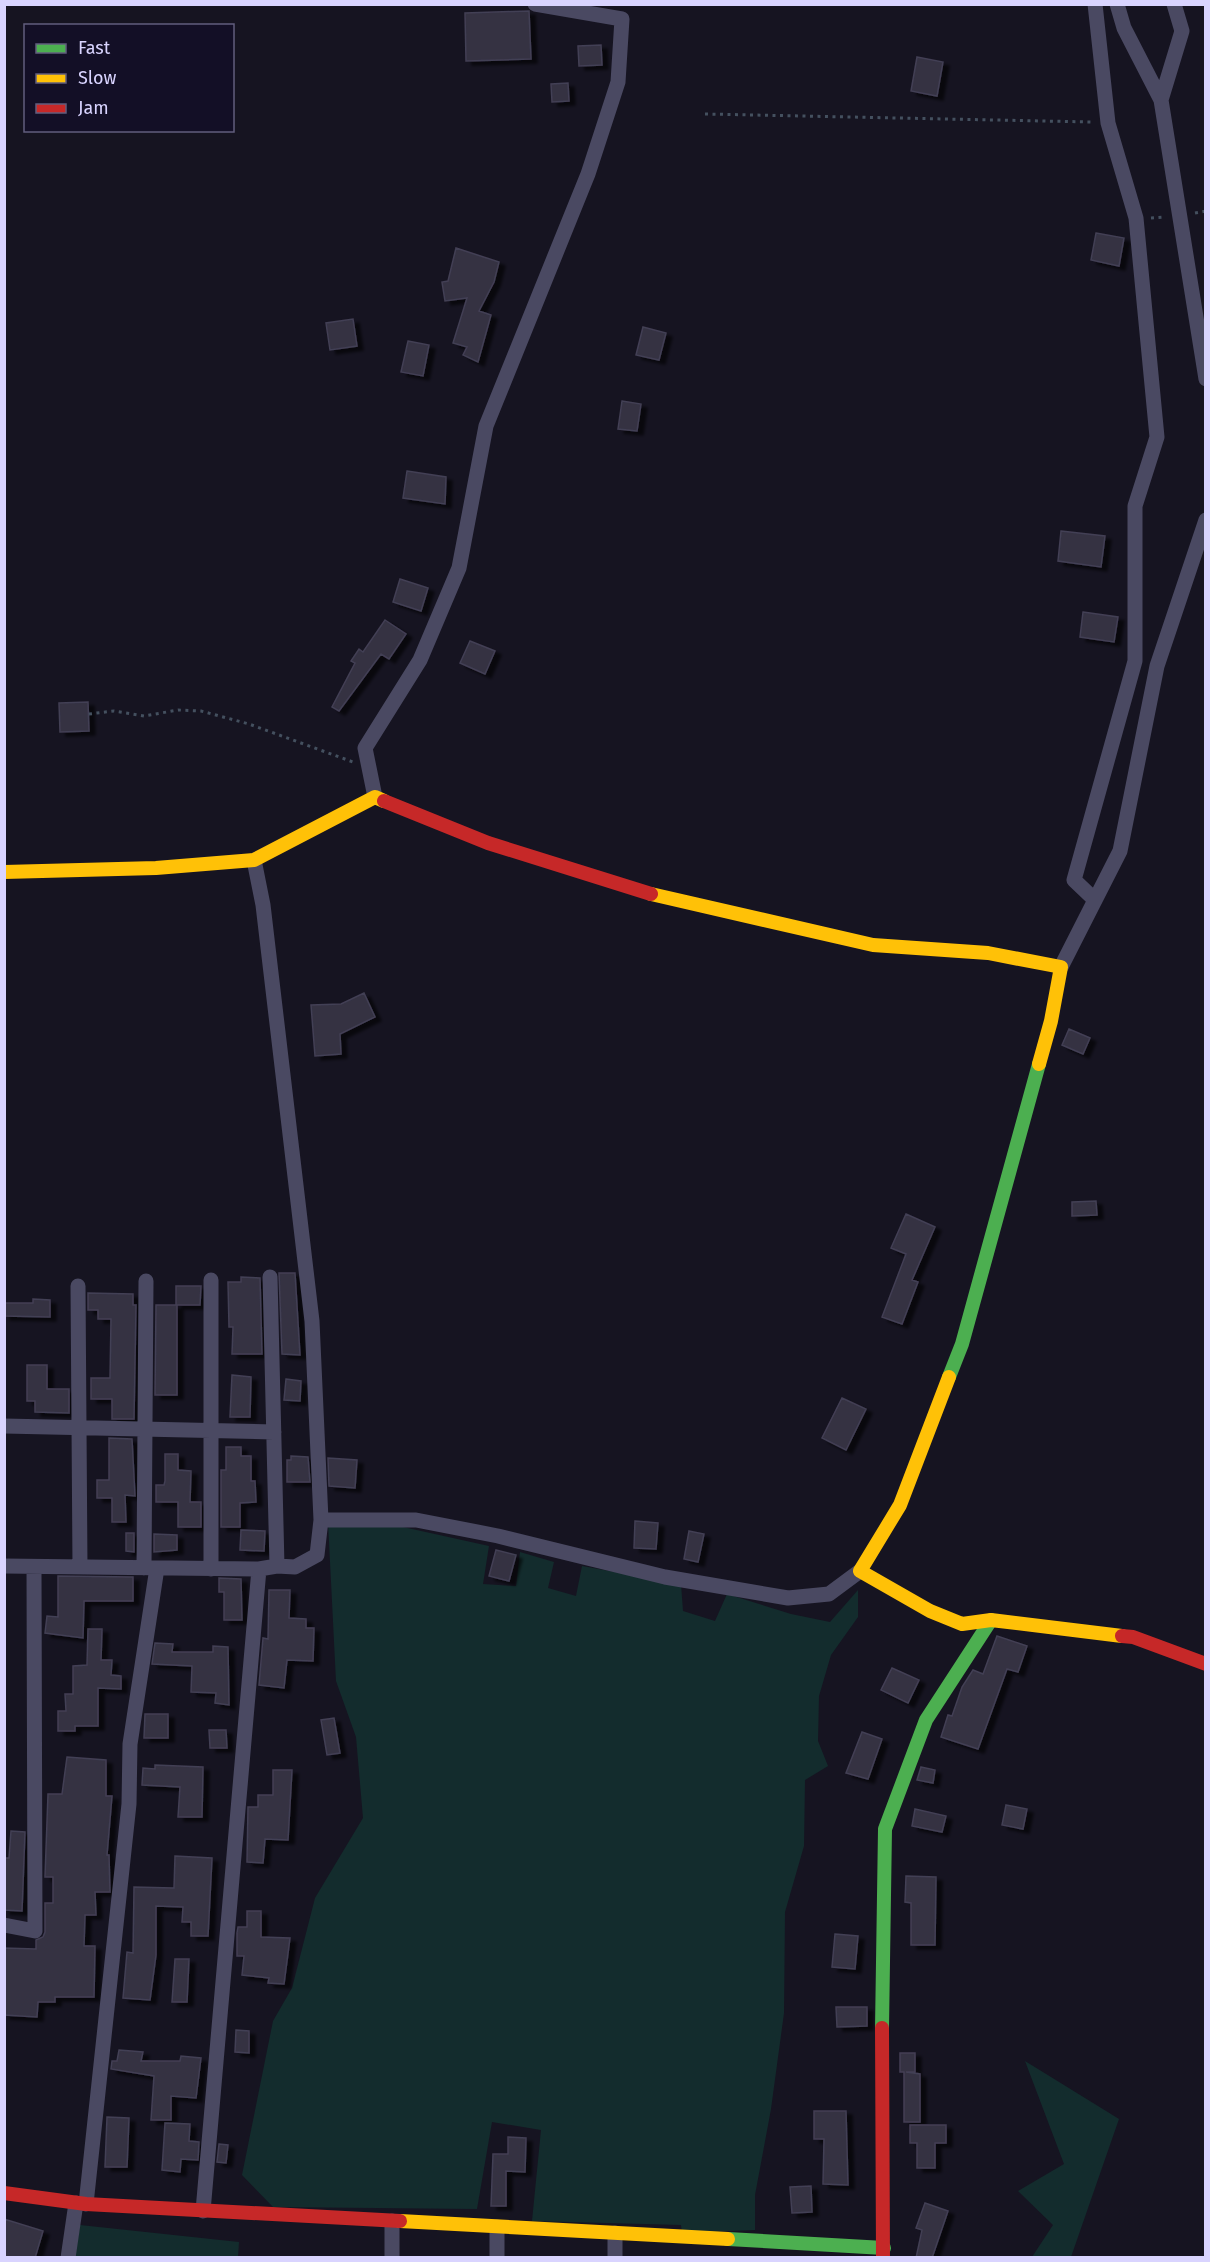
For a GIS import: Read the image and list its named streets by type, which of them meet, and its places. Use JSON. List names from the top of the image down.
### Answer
{
  "legend": ["Fast", "Slow", "Jam"]
}
